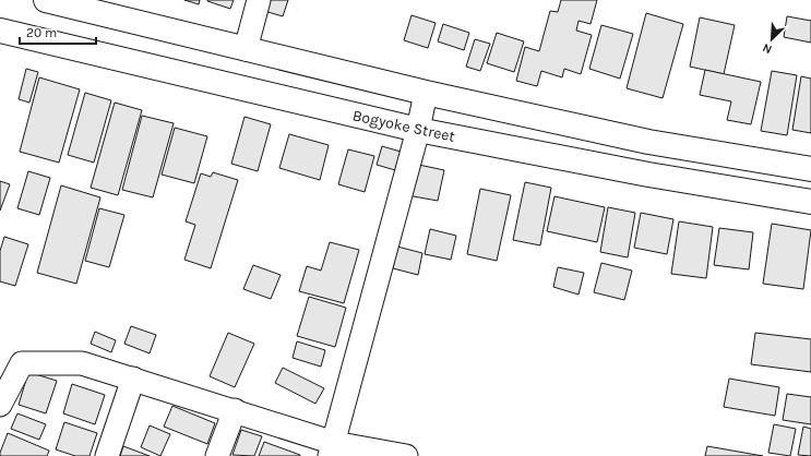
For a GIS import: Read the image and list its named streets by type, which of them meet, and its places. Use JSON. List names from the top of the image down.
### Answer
{
  "streets": {
    "main road": ["Bogyoke Street"]
  },
  "scale_bar": "20 m",
  "north": "bottom left"
}
